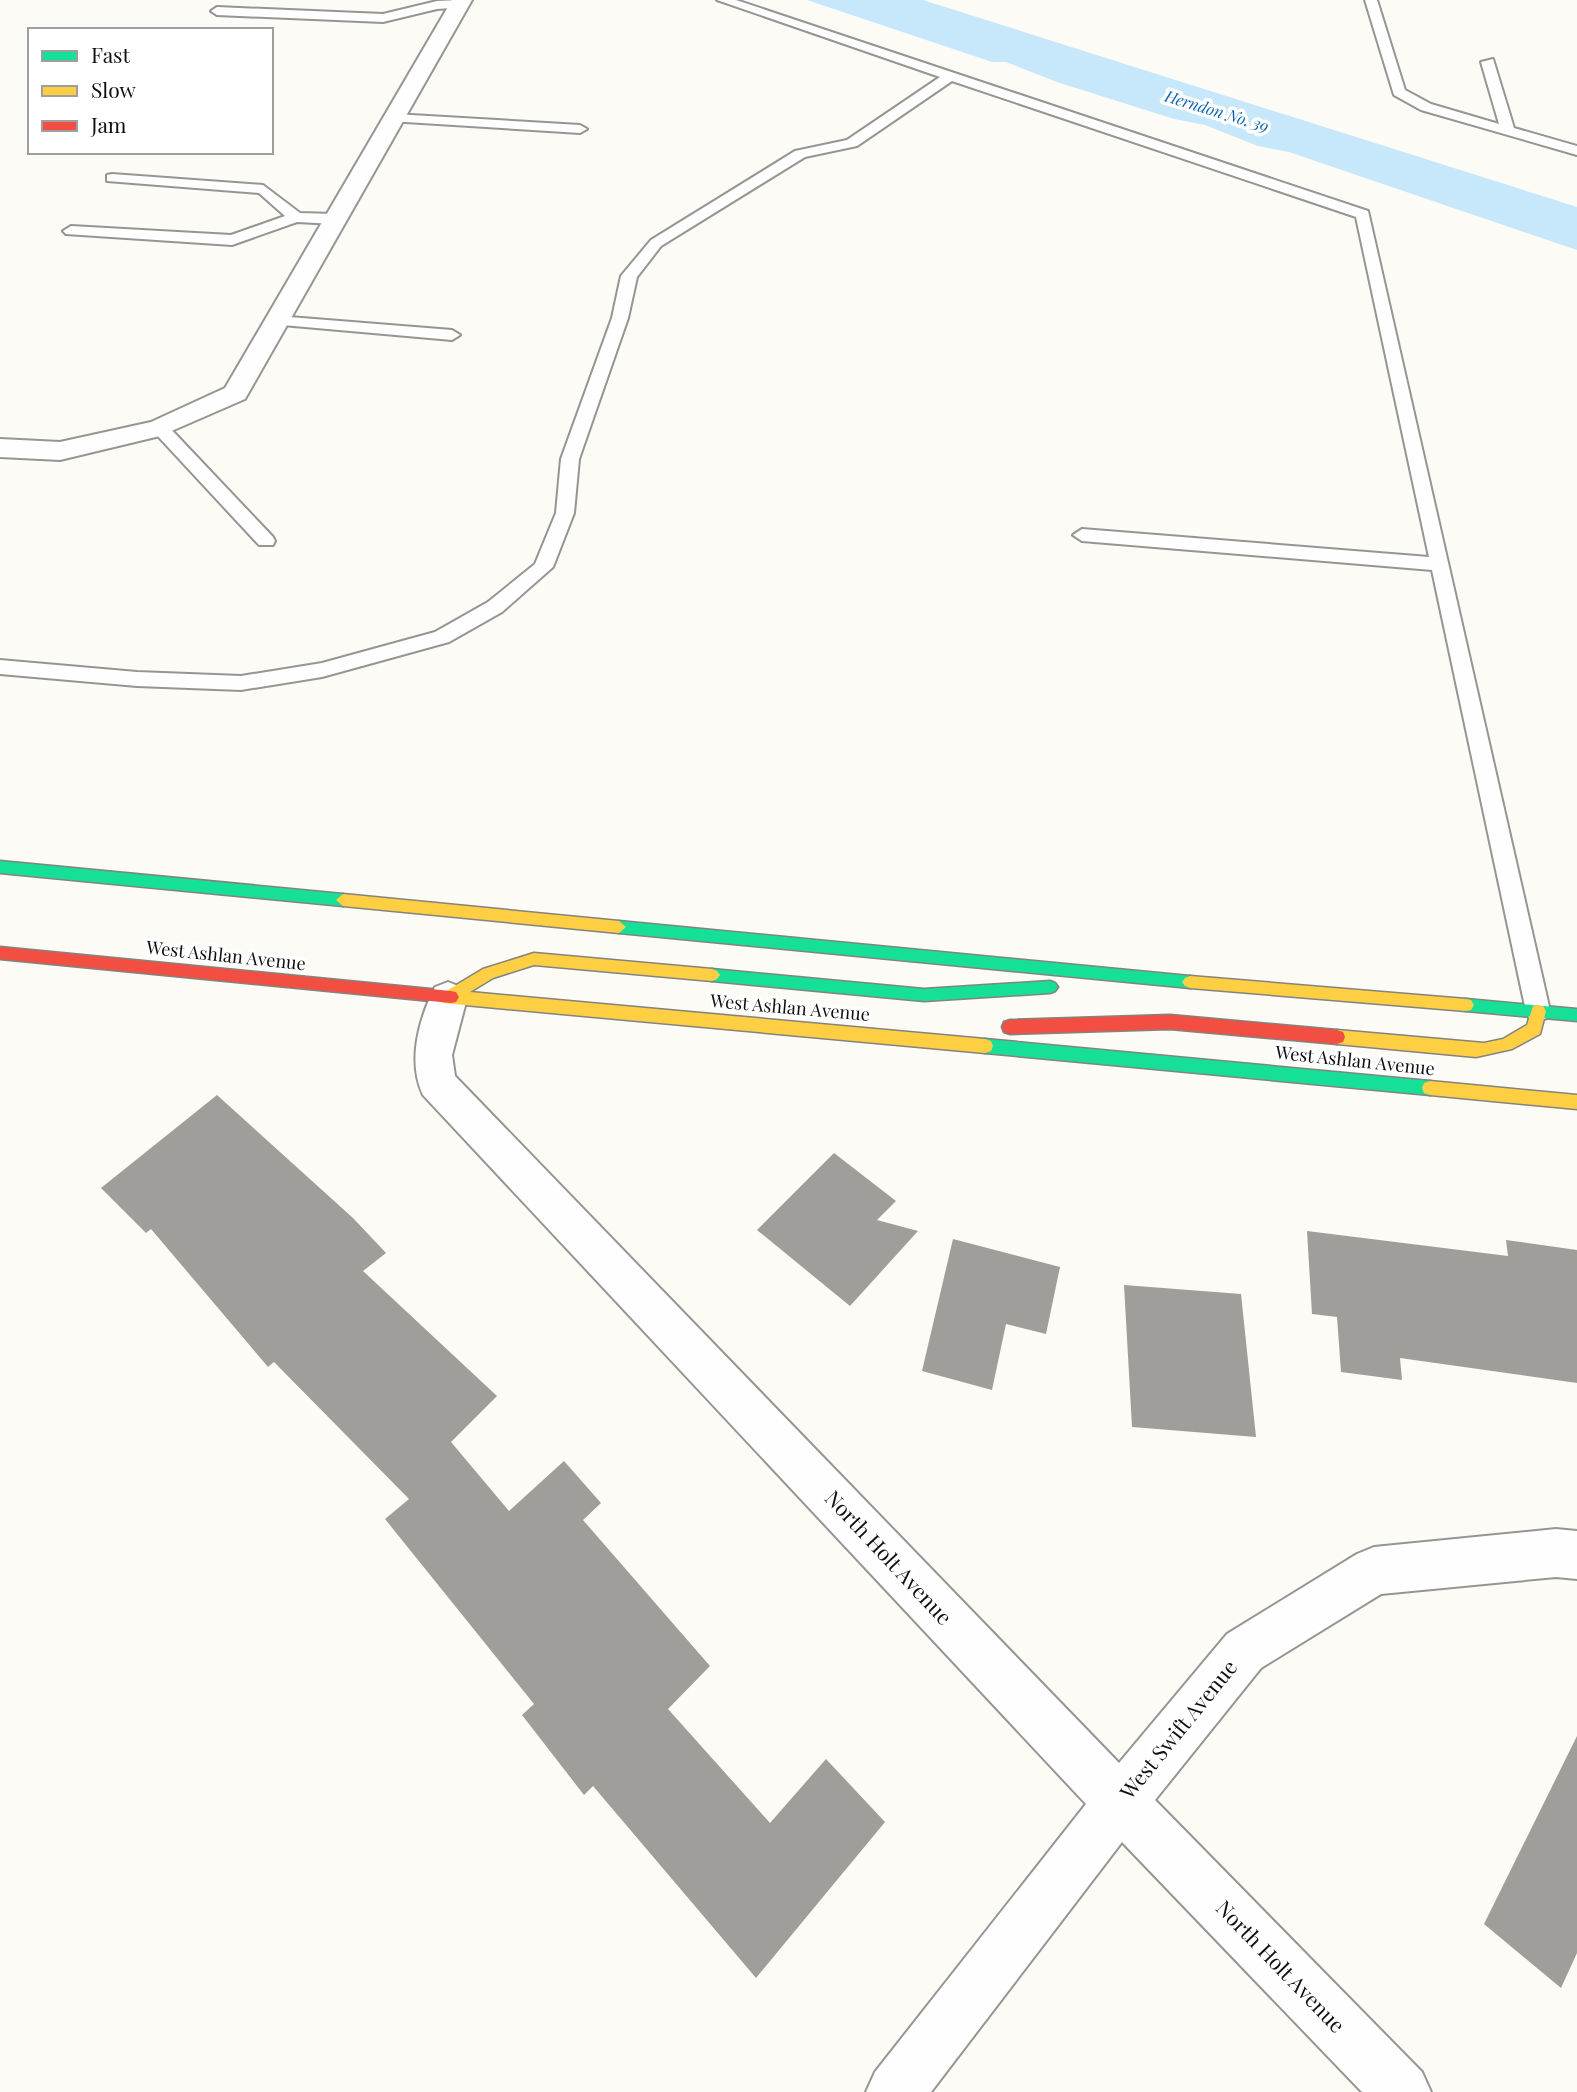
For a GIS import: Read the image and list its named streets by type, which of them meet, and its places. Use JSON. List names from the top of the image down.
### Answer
{
  "streets": {
    "main road": ["West Ashlan Avenue"],
    "street": ["North Holt Avenue", "West Swift Avenue"]
  },
  "crossings": [
    ["West Ashlan Avenue", "North Holt Avenue"],
    ["North Holt Avenue", "West Swift Avenue"]
  ],
  "water": ["Herndon No. 39"],
  "legend": ["Fast", "Slow", "Jam"]
}
